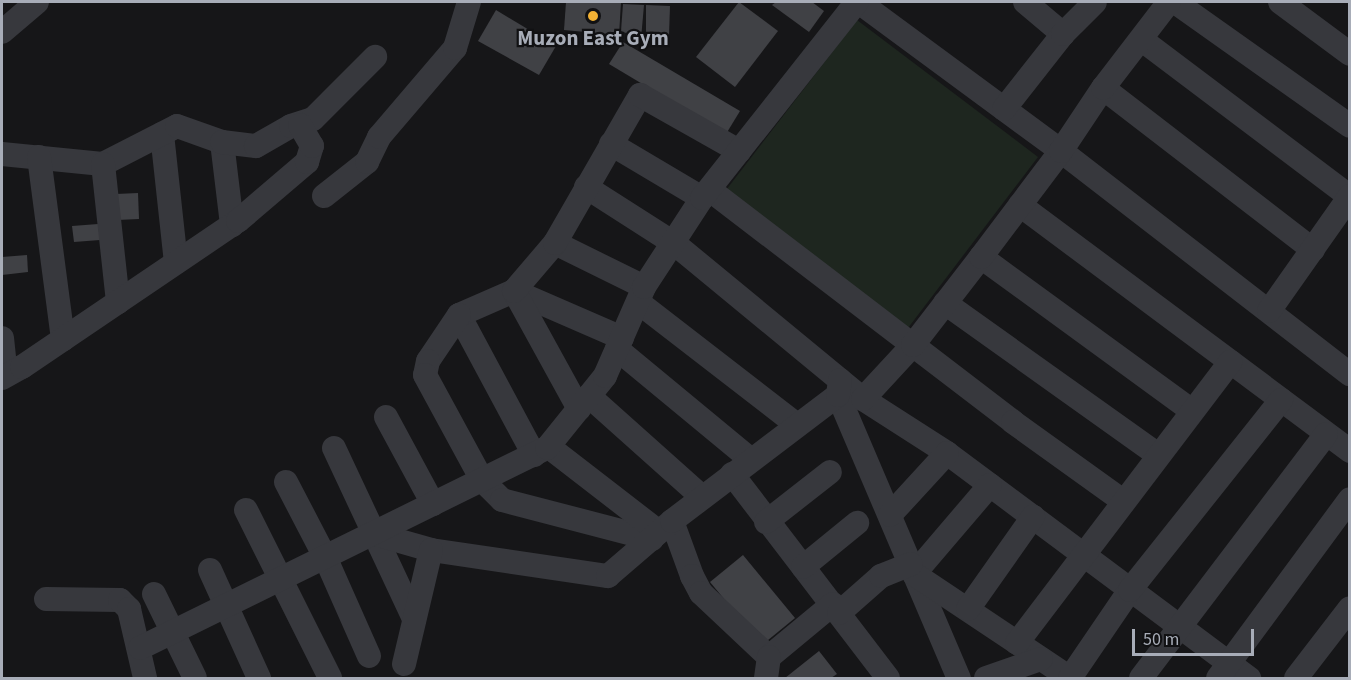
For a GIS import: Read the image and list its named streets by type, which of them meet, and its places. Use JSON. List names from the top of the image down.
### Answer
{
  "places": ["Muzon East Gym"],
  "scale_bar": "50 m"
}
